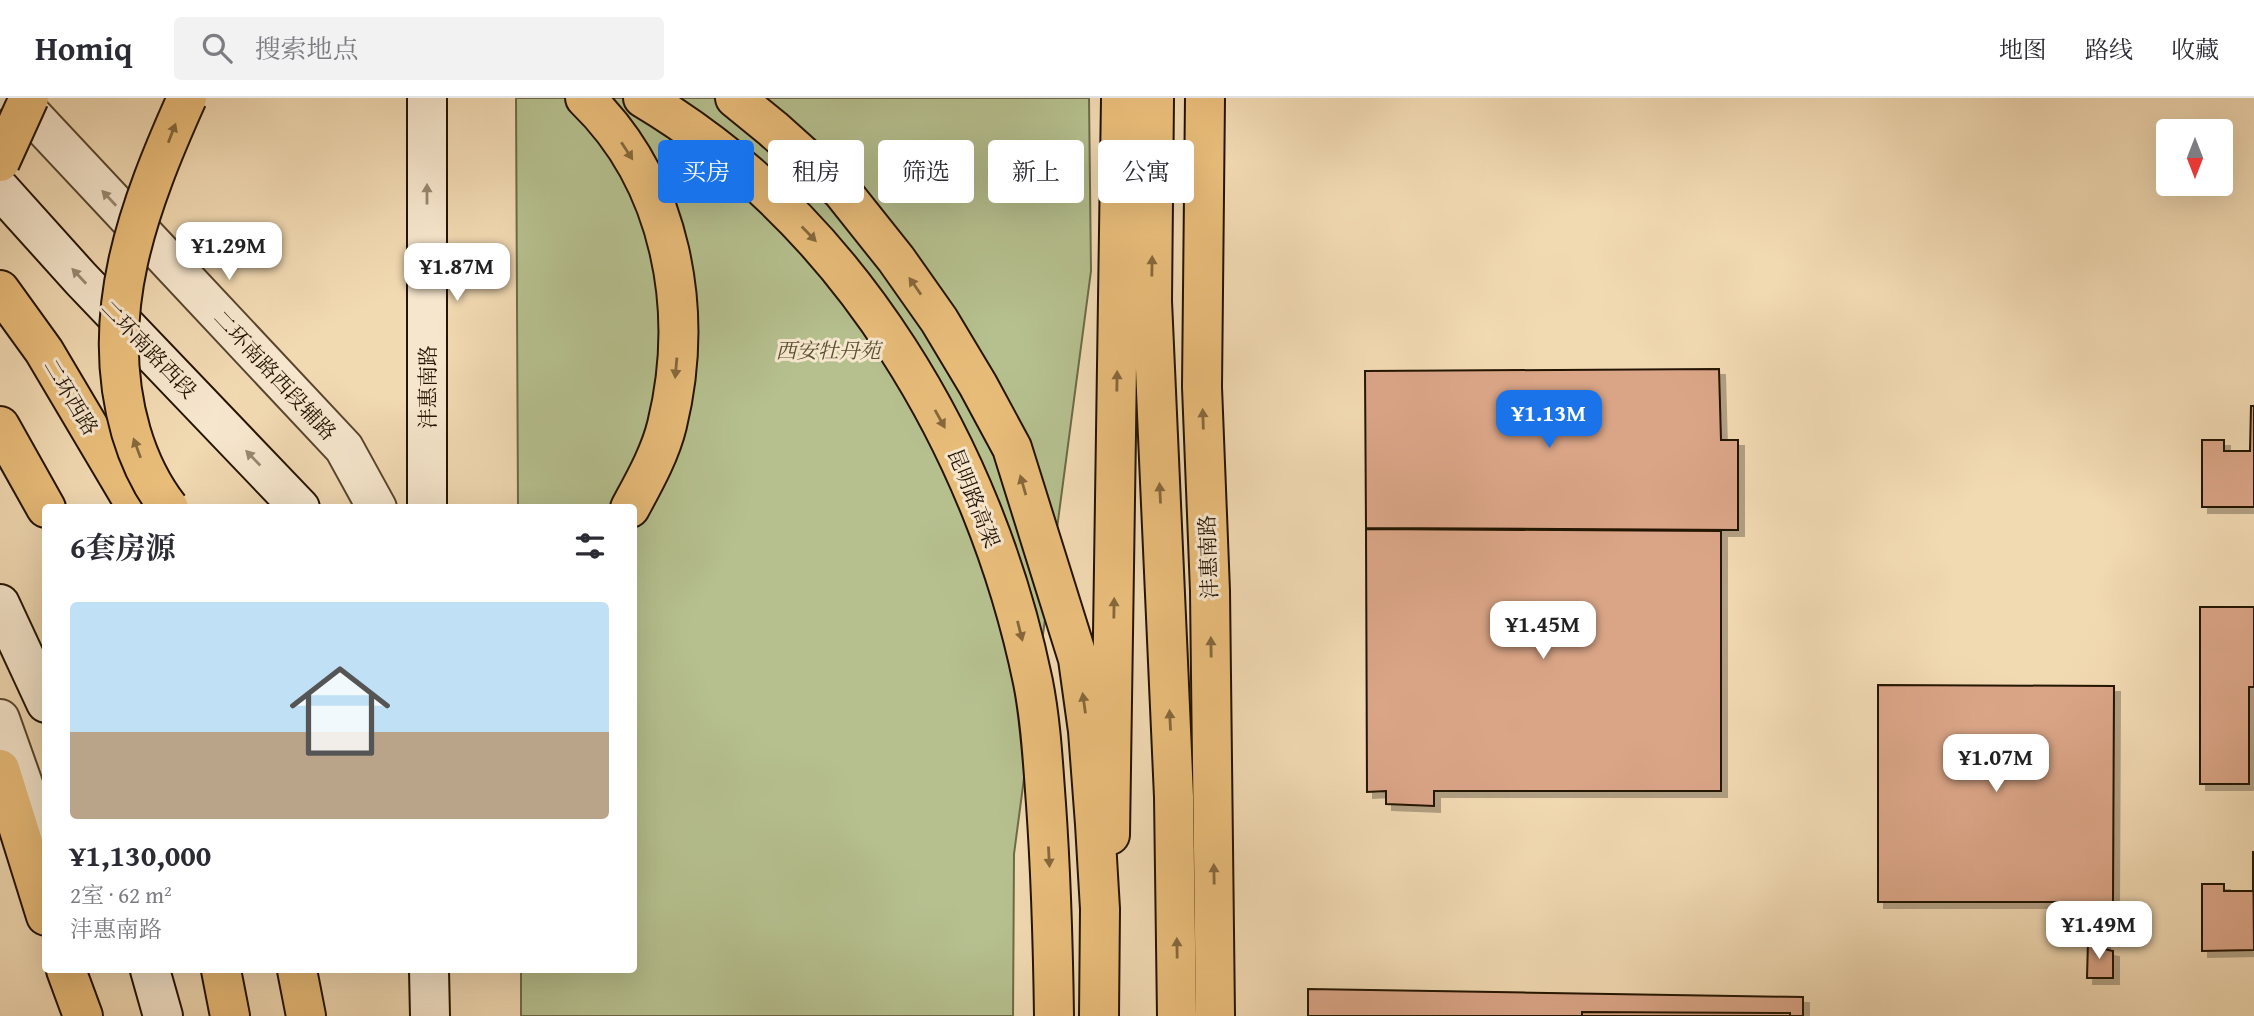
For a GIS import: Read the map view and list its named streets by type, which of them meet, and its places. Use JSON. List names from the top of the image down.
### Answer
{
  "streets": {
    "main road": [
      "二环南路西段",
      "二环南路西段辅路",
      "沣惠南路",
      "二环西路",
      "昆明路高架"
    ]
  },
  "one_way": ["二环南路西段辅路"],
  "parks": ["西安牡丹苑"],
  "north": "bottom",
  "page": {
    "header": "Homiq",
    "search": "搜索地点",
    "nav": ["地图", "路线", "收藏"],
    "chip": [
      "买房",
      "租房",
      "筛选",
      "新上",
      "公寓"
    ],
    "price": [
      "¥1.29M",
      "¥1.87M",
      "¥1.13M",
      "¥1.45M",
      "¥1.07M",
      "¥1.49M"
    ],
    "heading": "6套房源",
    "list": [
      {
        "name": "¥1,130,000",
        "note": "2室 · 62 m² · 沣惠南路"
      }
    ]
  }
}
